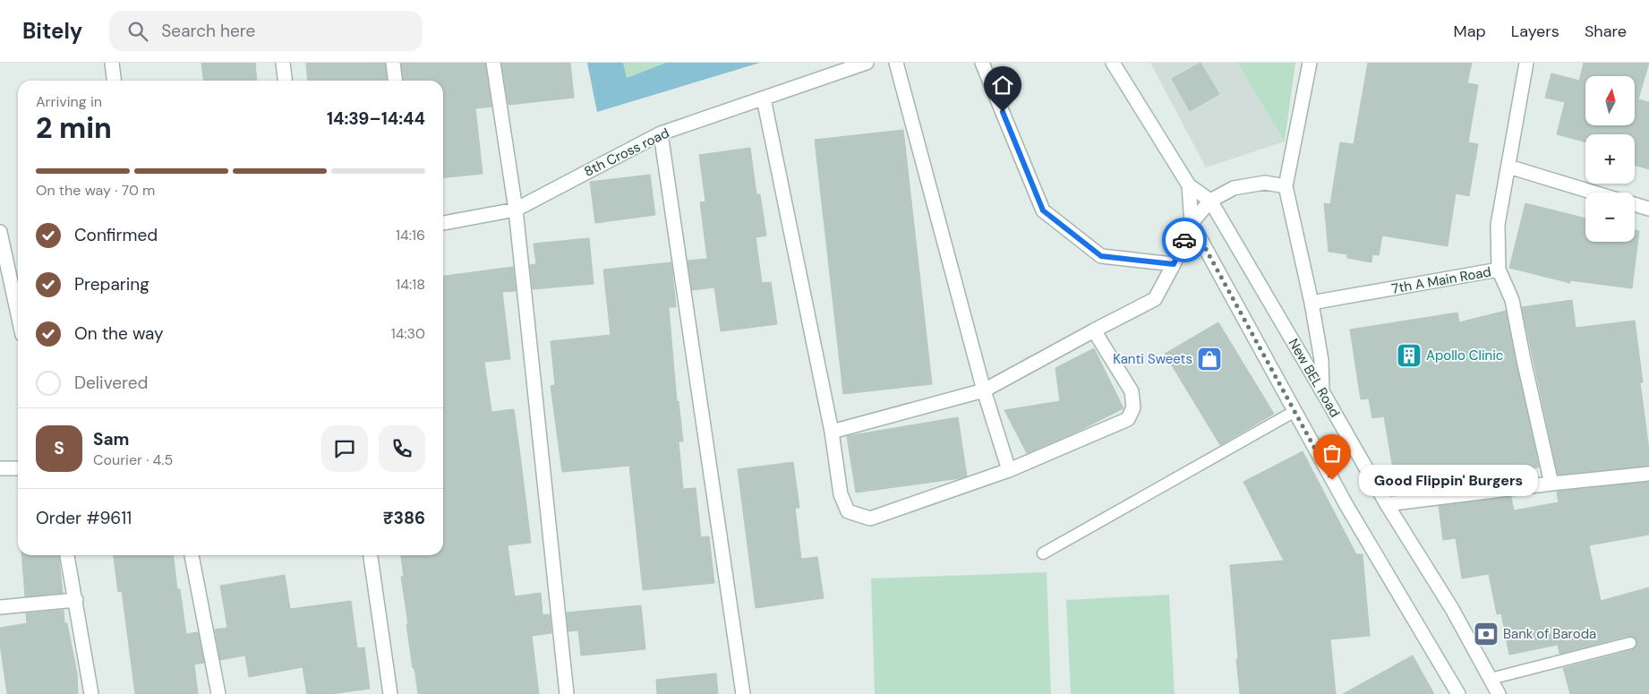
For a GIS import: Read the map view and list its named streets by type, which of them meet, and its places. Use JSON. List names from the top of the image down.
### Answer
{
  "streets": {
    "street": ["8th Cross road", "7th A Main Road", "New BEL Road"]
  },
  "places": {
    "building": ["Apollo Clinic"],
    "shop": ["Kanti Sweets"],
    "other": ["Good Flippin' Burgers"],
    "bank": ["Bank of Baroda"]
  },
  "north": "top",
  "page": {
    "header": "Bitely",
    "search": "Search here",
    "nav": ["Map", "Layers", "Share"],
    "map_buttons": ["+", "−"],
    "heading": ["2 min", "Arriving in", "14:39–14:44"],
    "panel": [
      "Sam",
      "Courier · 4.5",
      "Order #9611",
      "₹386"
    ],
    "bar": "On the way · 70 m",
    "list": [
      ["Confirmed", "14:16"],
      ["Preparing", "14:18"],
      ["On the way", "14:30"],
      "Delivered"
    ],
    "round": "S",
    "bubble": "Good Flippin' Burgers"
  }
}
